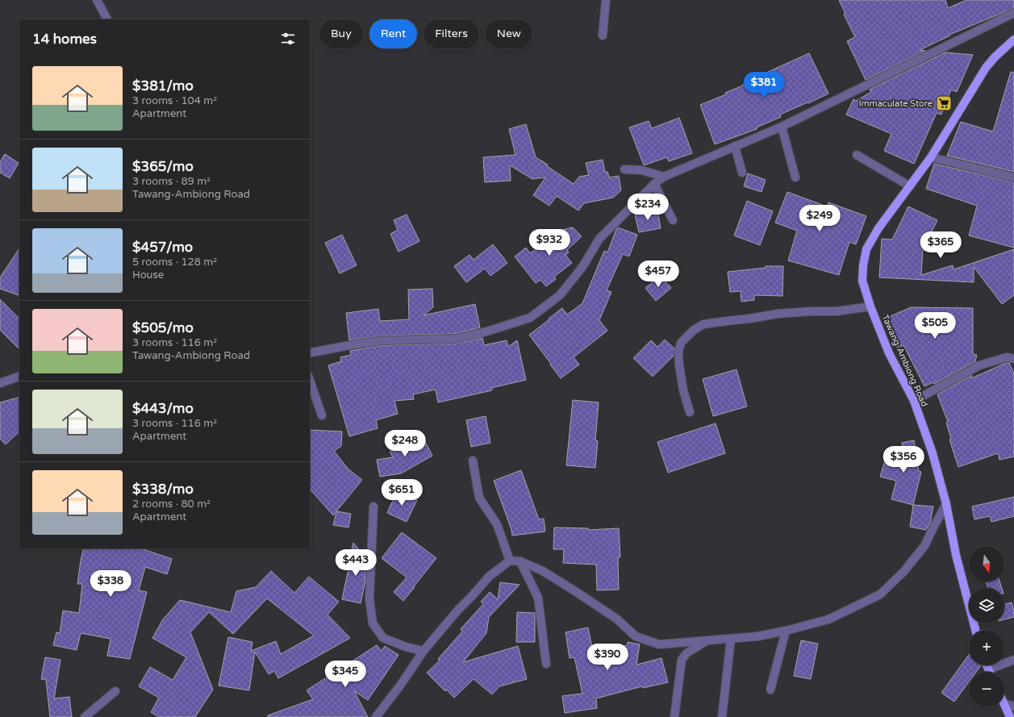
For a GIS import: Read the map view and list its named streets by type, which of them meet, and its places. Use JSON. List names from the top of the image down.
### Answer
{
  "streets": {
    "main road": ["Tawang-Ambiong Road"]
  },
  "places": {
    "supermarket": ["Immaculate Store"]
  },
  "north": "bottom",
  "page": {
    "chip": [
      "Buy",
      "Rent",
      "Filters",
      "New"
    ],
    "heading": "14 homes",
    "list": [
      {
        "name": "$381/mo",
        "note": "3 rooms · 104 m² · Apartment"
      },
      {
        "name": "$365/mo",
        "note": "3 rooms · 89 m² · Tawang-Ambiong Road"
      },
      {
        "name": "$457/mo",
        "note": "5 rooms · 128 m² · House"
      },
      {
        "name": "$505/mo",
        "note": "3 rooms · 116 m² · Tawang-Ambiong Road"
      },
      {
        "name": "$443/mo",
        "note": "3 rooms · 116 m² · Apartment"
      },
      {
        "name": "$338/mo",
        "note": "2 rooms · 80 m² · Apartment"
      }
    ],
    "price": [
      "$381",
      "$234",
      "$249",
      "$932",
      "$365",
      "$457",
      "$505",
      "$248",
      "$356",
      "$651",
      "$443",
      "$338",
      "$390",
      "$345"
    ],
    "map_buttons": ["+", "−"]
  }
}
